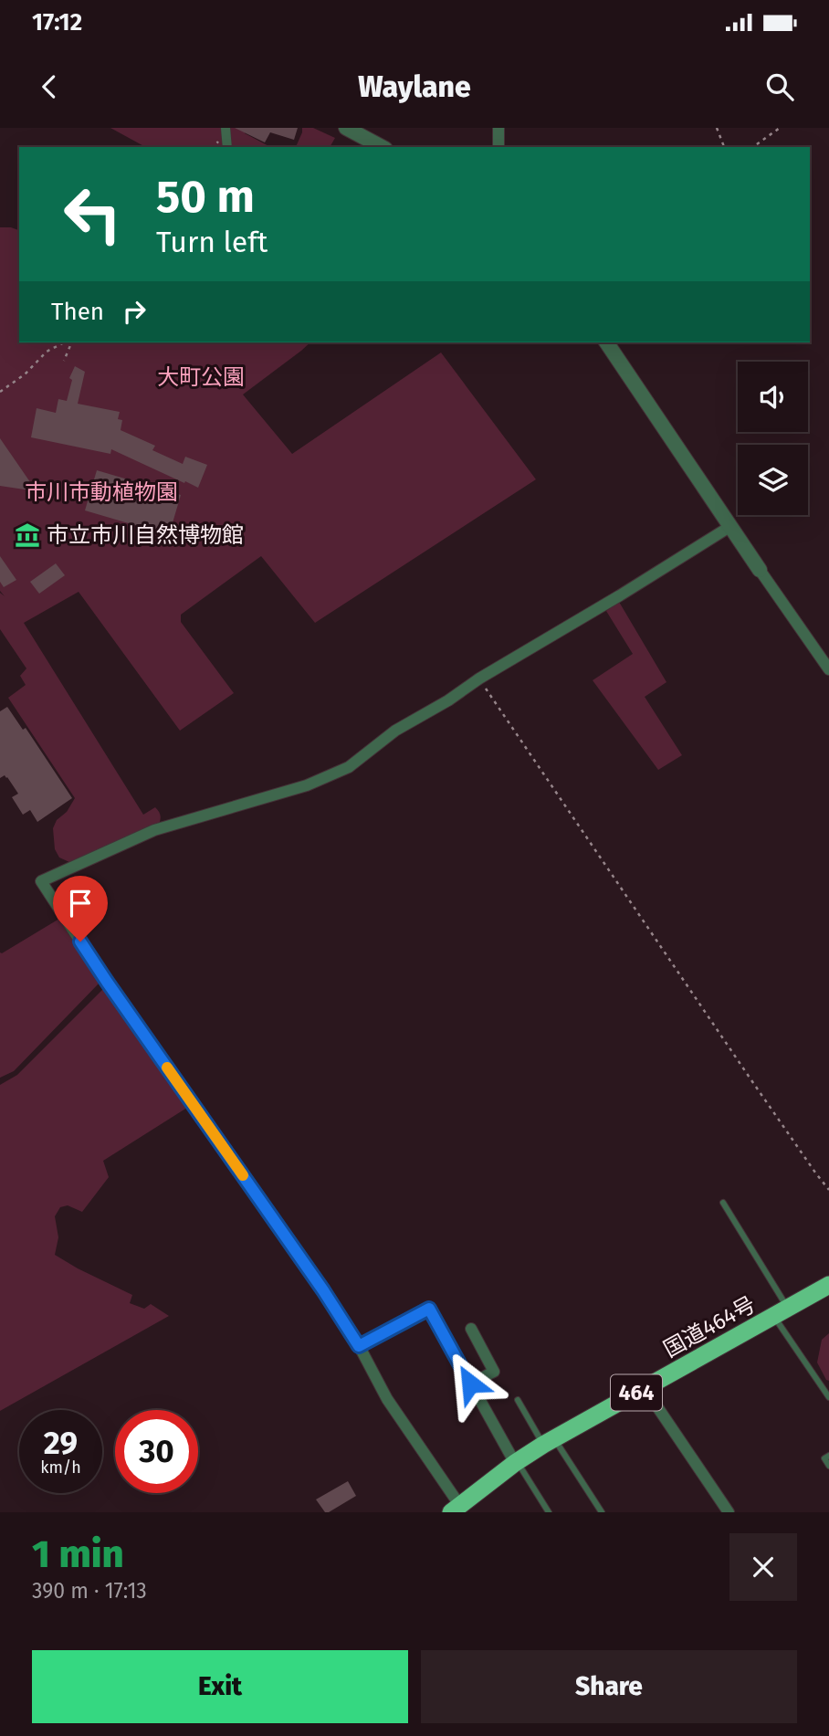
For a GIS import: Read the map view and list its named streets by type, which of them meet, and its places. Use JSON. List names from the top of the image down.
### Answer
{
  "streets": {
    "highway": ["国道464号", "464"]
  },
  "parks": ["大町公園", "市川市動植物園"],
  "places": {
    "museum": ["市立市川自然博物館"]
  },
  "page": {
    "status": "17:12",
    "header": "Waylane",
    "turn": ["50 m", "Turn left"],
    "then": "Then",
    "speed": "29 km/h",
    "limit": "30",
    "heading": ["1 min", "390 m · 17:13"],
    "buttons": ["Exit", "Share"]
  }
}
